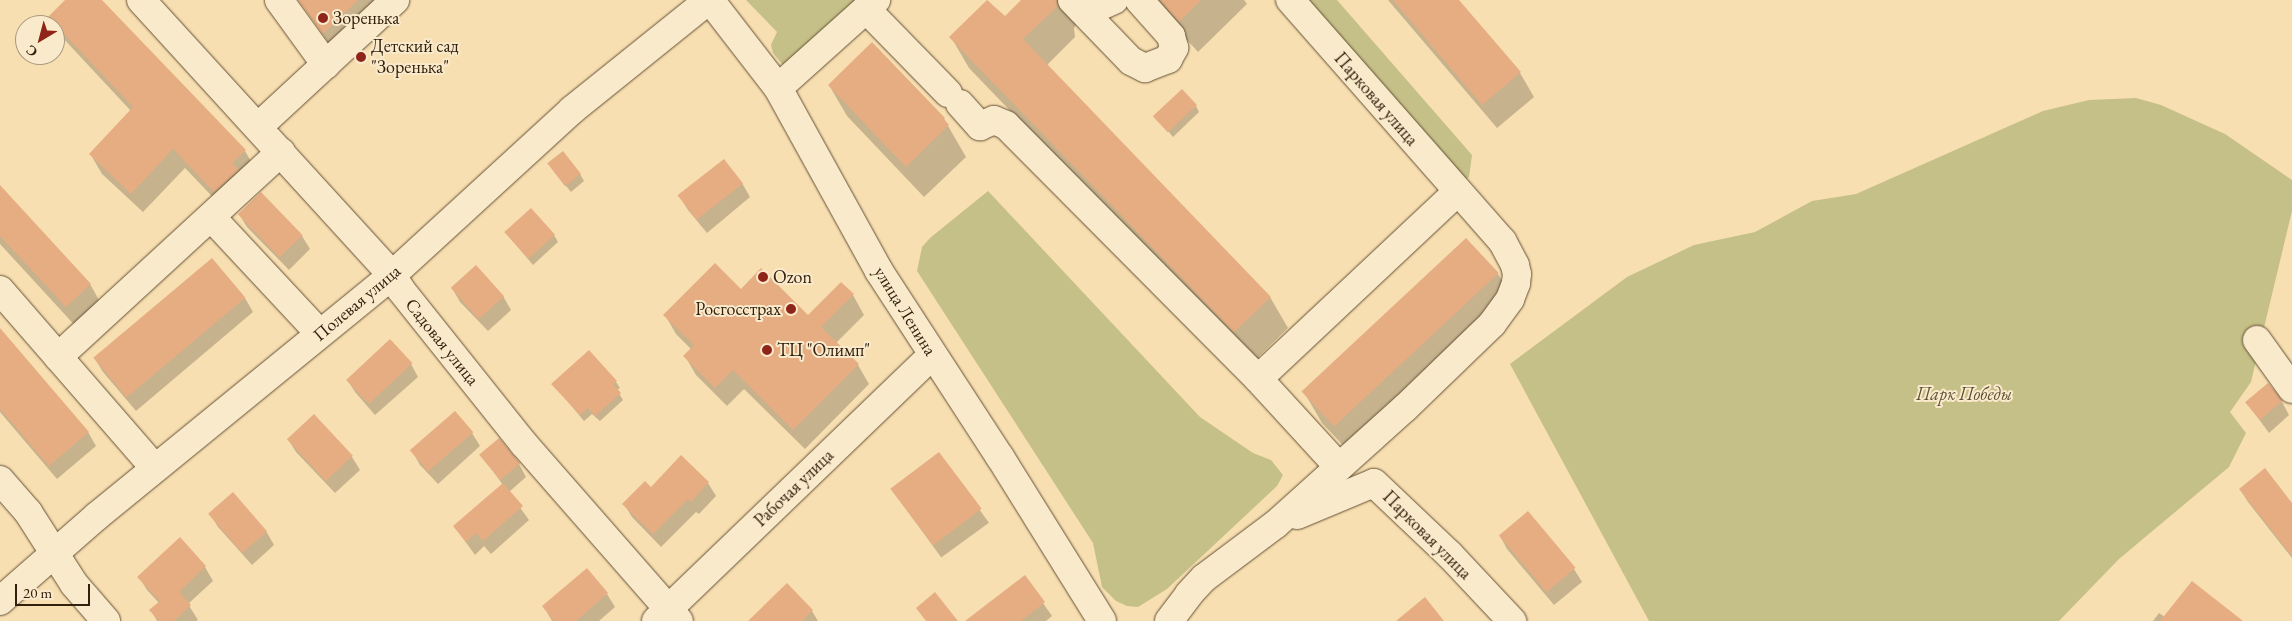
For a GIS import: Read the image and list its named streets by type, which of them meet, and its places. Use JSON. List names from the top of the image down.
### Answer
{
  "streets": {
    "street": [
      "Парковая улица",
      "Полевая улица",
      "улица Ленина",
      "Садовая улица",
      "Рабочая улица"
    ]
  },
  "crossings": [
    ["Полевая улица", "улица Ленина"],
    ["Полевая улица", "Садовая улица"],
    ["улица Ленина", "Рабочая улица"],
    ["Садовая улица", "Рабочая улица"]
  ],
  "parks": ["Парк Победы"],
  "places": [
    "Зоренька",
    "Детский сад \"Зоренька\"",
    "Ozon",
    "Росгосстрах",
    "ТЦ \"Олимп\""
  ],
  "scale_bar": "20 m",
  "north": "bottom left"
}
